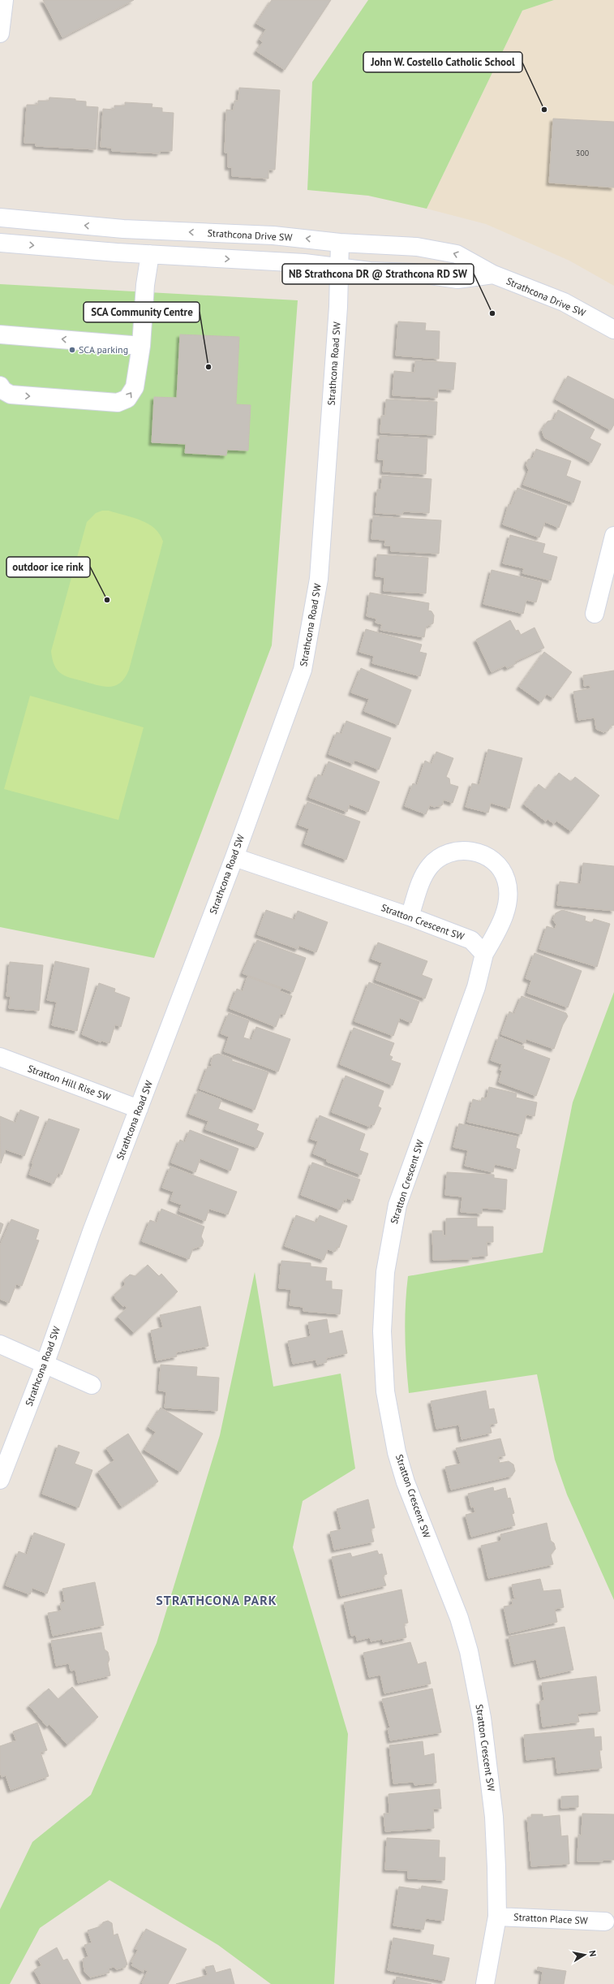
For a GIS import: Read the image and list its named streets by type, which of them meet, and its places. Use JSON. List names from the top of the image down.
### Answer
{
  "streets": {
    "street": [
      "Strathcona Drive SW",
      "Strathcona Road SW",
      "Stratton Crescent SW",
      "Stratton Hill Rise SW",
      "Stratton Place SW"
    ]
  },
  "crossings": [
    ["Strathcona Drive SW", "Strathcona Road SW"],
    ["Strathcona Road SW", "Stratton Crescent SW"],
    ["Strathcona Road SW", "Stratton Hill Rise SW"],
    ["Stratton Crescent SW", "Stratton Place SW"]
  ],
  "districts": ["STRATHCONA PARK"],
  "places": [
    "John W. Costello Catholic School",
    "NB Strathcona DR @ Strathcona RD SW",
    "SCA parking",
    "SCA Community Centre",
    "outdoor ice rink"
  ],
  "house_numbers": ["300"],
  "north": "right"
}
